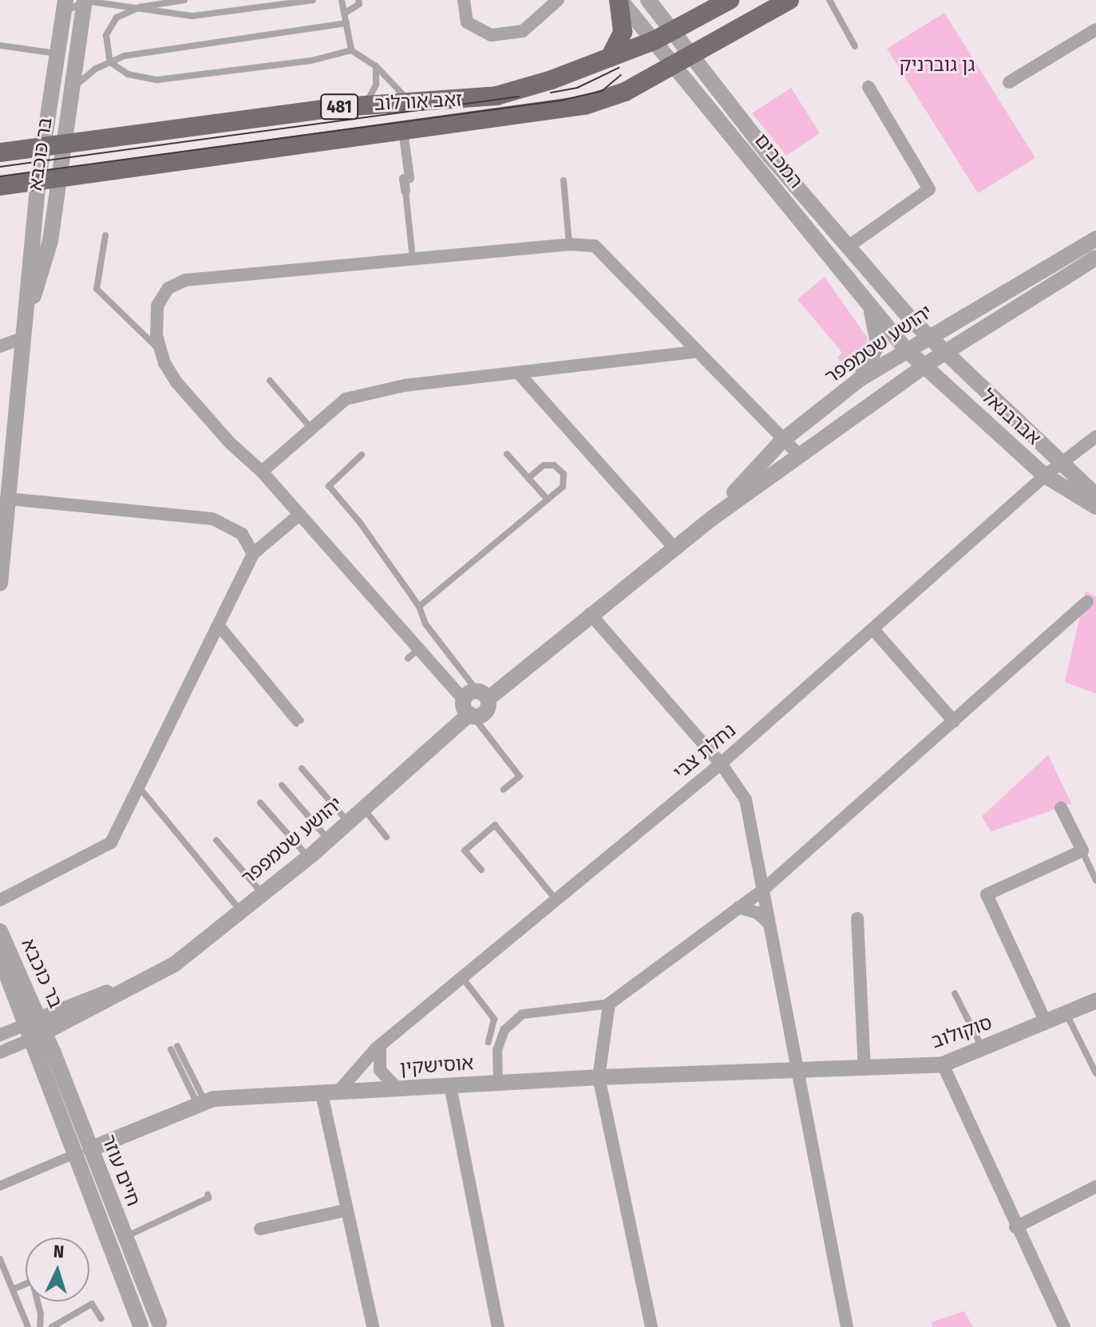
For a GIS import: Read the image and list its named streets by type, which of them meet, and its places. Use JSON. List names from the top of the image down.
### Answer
{
  "streets": {
    "main road": ["זאב אורלוב", "481"],
    "street": [
      "בר כוכבא",
      "המכבים",
      "יהושע שטמפפר",
      "אברבנאל",
      "נחלת צבי",
      "סוקולוב",
      "אוסישקין",
      "חיים עוזר"
    ]
  },
  "crossings": [
    ["זאב אורלוב", "481"],
    ["זאב אורלוב", "בר כוכבא"],
    ["זאב אורלוב", "המכבים"],
    ["481", "המכבים"],
    ["בר כוכבא", "יהושע שטמפפר"],
    ["בר כוכבא", "חיים עוזר"],
    ["המכבים", "יהושע שטמפפר"],
    ["המכבים", "אברבנאל"],
    ["יהושע שטמפפר", "אברבנאל"],
    ["יהושע שטמפפר", "חיים עוזר"],
    ["אברבנאל", "נחלת צבי"],
    ["נחלת צבי", "אוסישקין"],
    ["סוקולוב", "אוסישקין"],
    ["אוסישקין", "חיים עוזר"]
  ],
  "parks": ["גן גוברניק"],
  "north": "top"
}
